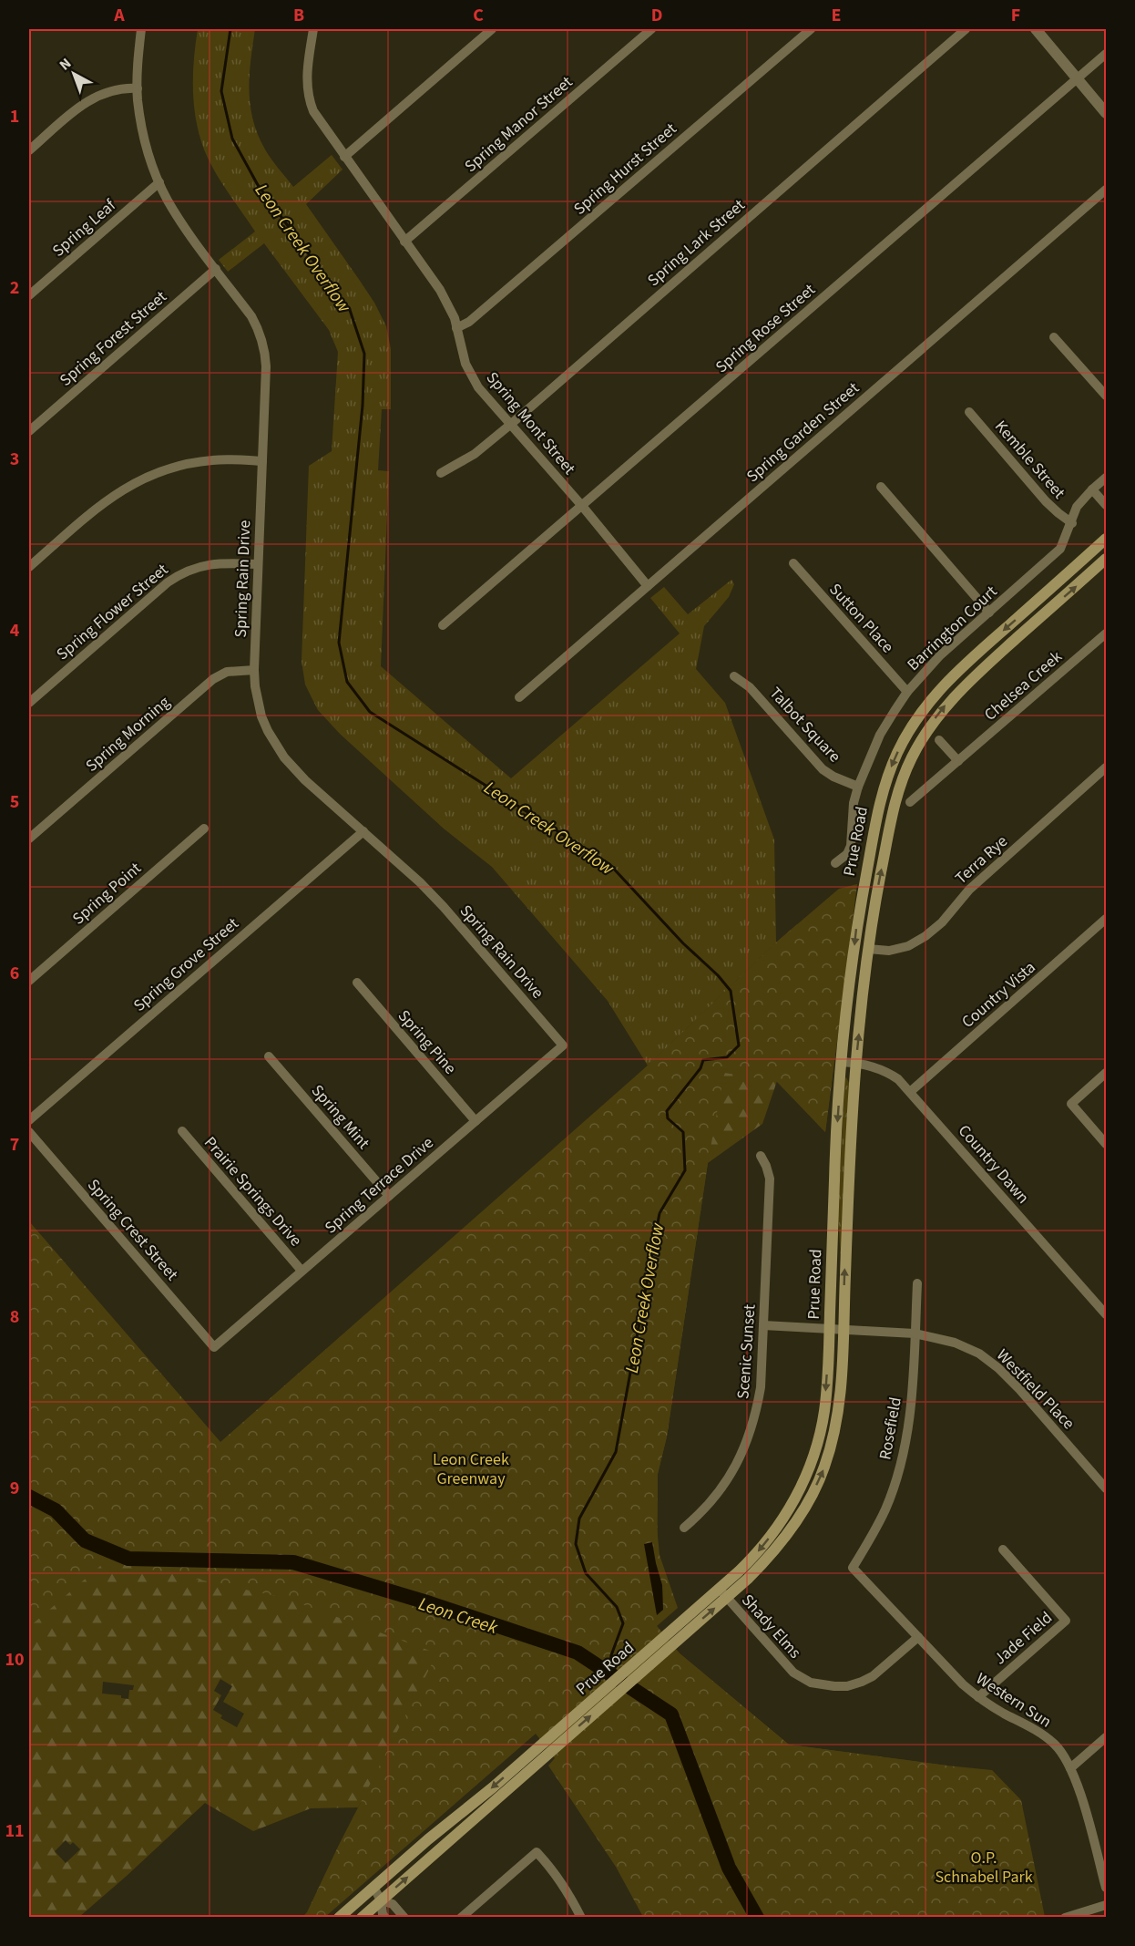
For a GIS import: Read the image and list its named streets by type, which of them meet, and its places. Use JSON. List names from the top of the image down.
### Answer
{
  "streets": {
    "main road": ["Prue Road"],
    "street": [
      "Spring Manor Street",
      "Spring Hurst Street",
      "Spring Leaf",
      "Spring Lark Street",
      "Spring Rose Street",
      "Spring Forest Street",
      "Spring Mont Street",
      "Spring Garden Street",
      "Kemble Street",
      "Spring Rain Drive",
      "Spring Flower Street",
      "Sutton Place",
      "Barrington Court",
      "Chelsea Creek",
      "Talbot Square",
      "Spring Morning",
      "Terra Rye",
      "Spring Point",
      "Spring Grove Street",
      "Country Vista",
      "Spring Pine",
      "Spring Mint",
      "Country Dawn",
      "Spring Terrace Drive",
      "Prairie Springs Drive",
      "Spring Crest Street",
      "Scenic Sunset",
      "Westfield Place",
      "Rosefield",
      "Shady Elms",
      "Jade Field",
      "Western Sun"
    ]
  },
  "crossings": [
    ["Spring Manor Street", "Spring Mont Street"],
    ["Spring Hurst Street", "Spring Mont Street"],
    ["Spring Leaf", "Spring Rain Drive"],
    ["Spring Lark Street", "Spring Mont Street"],
    ["Spring Rose Street", "Spring Mont Street"],
    ["Spring Forest Street", "Spring Rain Drive"],
    ["Spring Mont Street", "Spring Garden Street"],
    ["Kemble Street", "Barrington Court"],
    ["Spring Rain Drive", "Spring Flower Street"],
    ["Spring Rain Drive", "Spring Morning"],
    ["Spring Rain Drive", "Spring Grove Street"],
    ["Spring Rain Drive", "Spring Terrace Drive"],
    ["Sutton Place", "Barrington Court"],
    ["Barrington Court", "Talbot Square"],
    ["Prue Road", "Terra Rye"],
    ["Prue Road", "Country Dawn"],
    ["Prue Road", "Westfield Place"],
    ["Prue Road", "Shady Elms"],
    ["Country Vista", "Country Dawn"],
    ["Spring Pine", "Spring Terrace Drive"],
    ["Spring Mint", "Spring Terrace Drive"],
    ["Spring Terrace Drive", "Prairie Springs Drive"],
    ["Spring Terrace Drive", "Spring Crest Street"],
    ["Scenic Sunset", "Westfield Place"],
    ["Westfield Place", "Rosefield"],
    ["Rosefield", "Western Sun"],
    ["Shady Elms", "Western Sun"],
    ["Jade Field", "Western Sun"]
  ],
  "water": ["Leon Creek Overflow", "Leon Creek"],
  "parks": ["Leon Creek Greenway", "O.P. Schnabel Park"],
  "north": "top left",
  "grid": {
    "columns": [
      "A",
      "B",
      "C",
      "D",
      "E",
      "F"
    ],
    "rows": [
      "1",
      "2",
      "3",
      "4",
      "5",
      "6",
      "7",
      "8",
      "9",
      "10",
      "11"
    ]
  }
}
